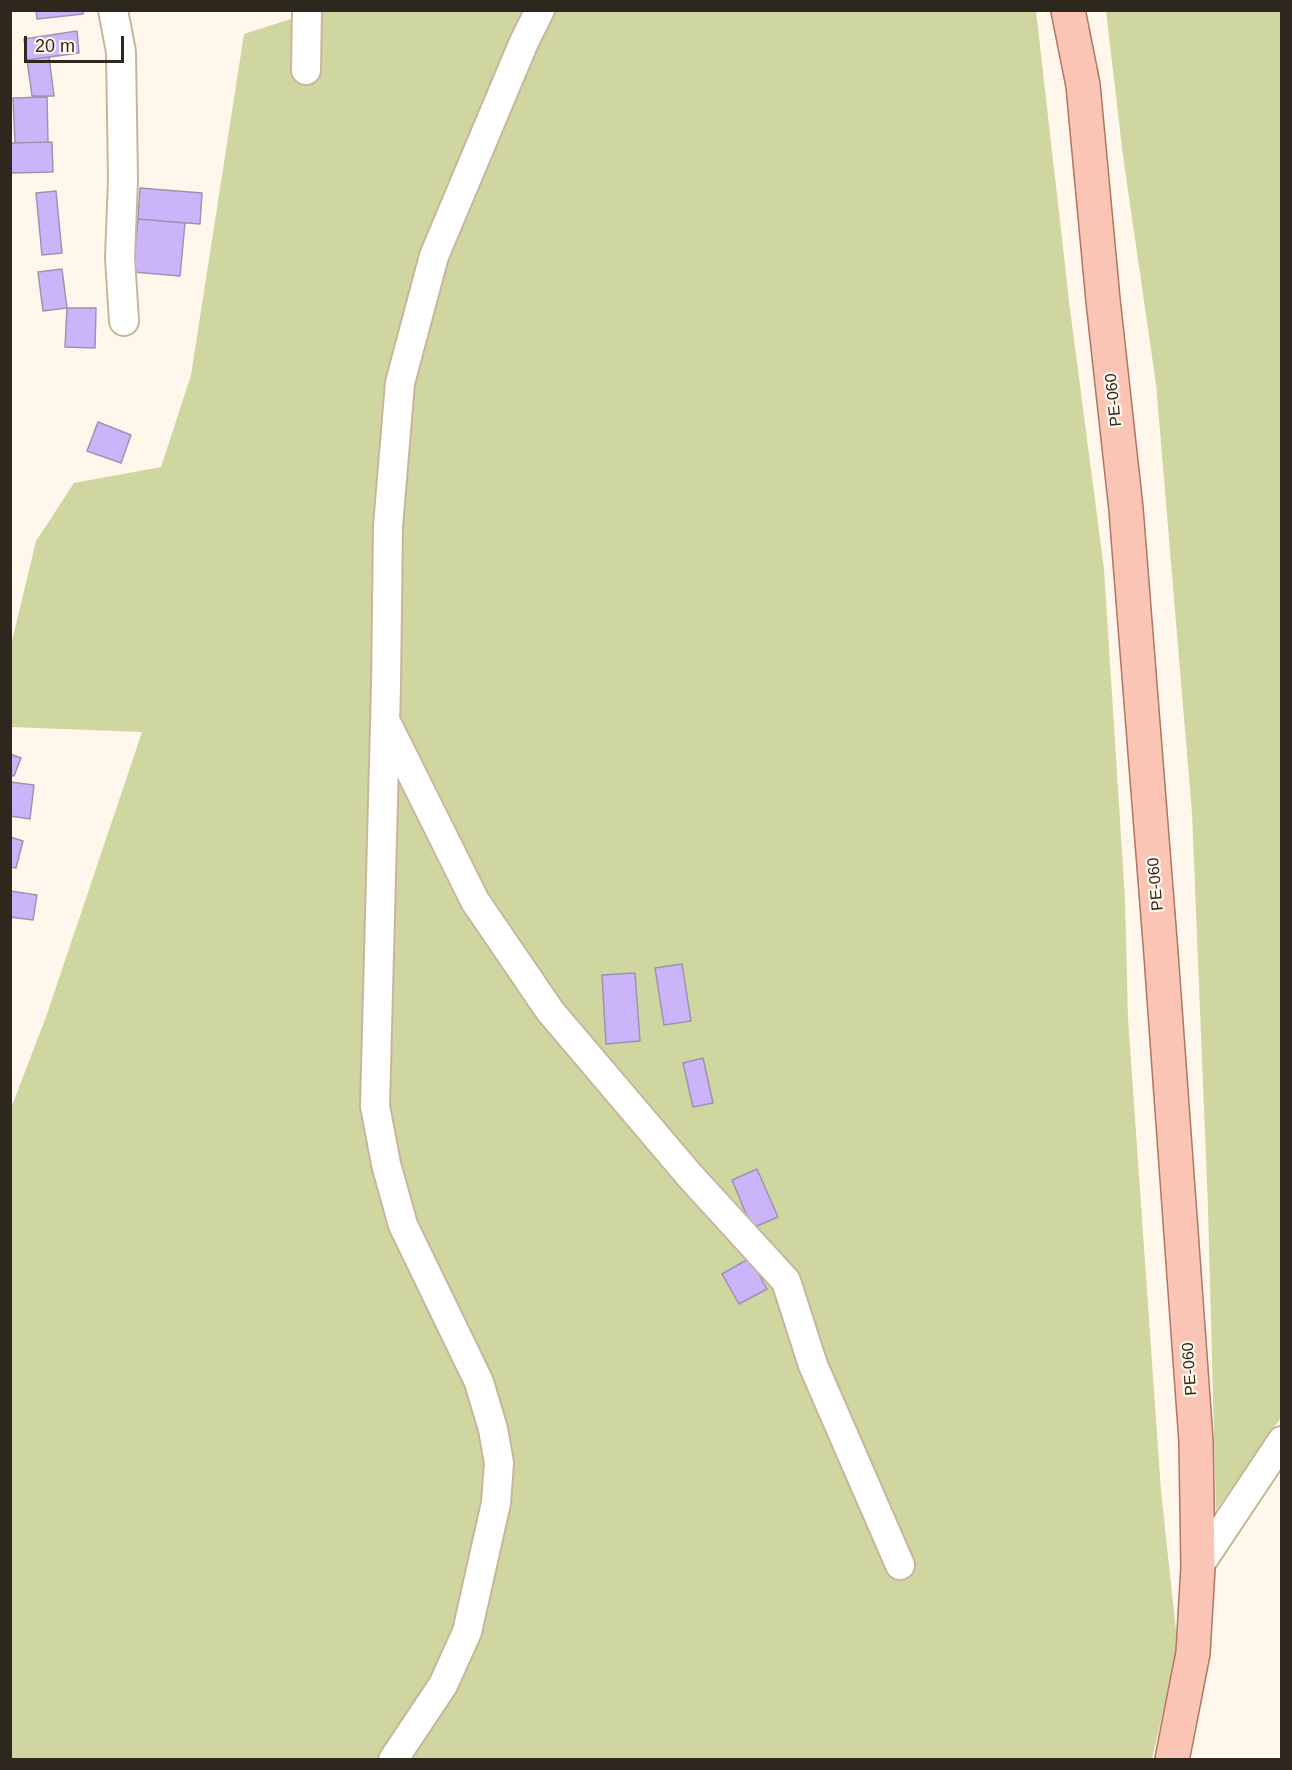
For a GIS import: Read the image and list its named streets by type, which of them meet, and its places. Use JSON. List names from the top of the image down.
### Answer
{
  "streets": {
    "main road": ["PE-060"]
  },
  "scale_bar": "20 m"
}
